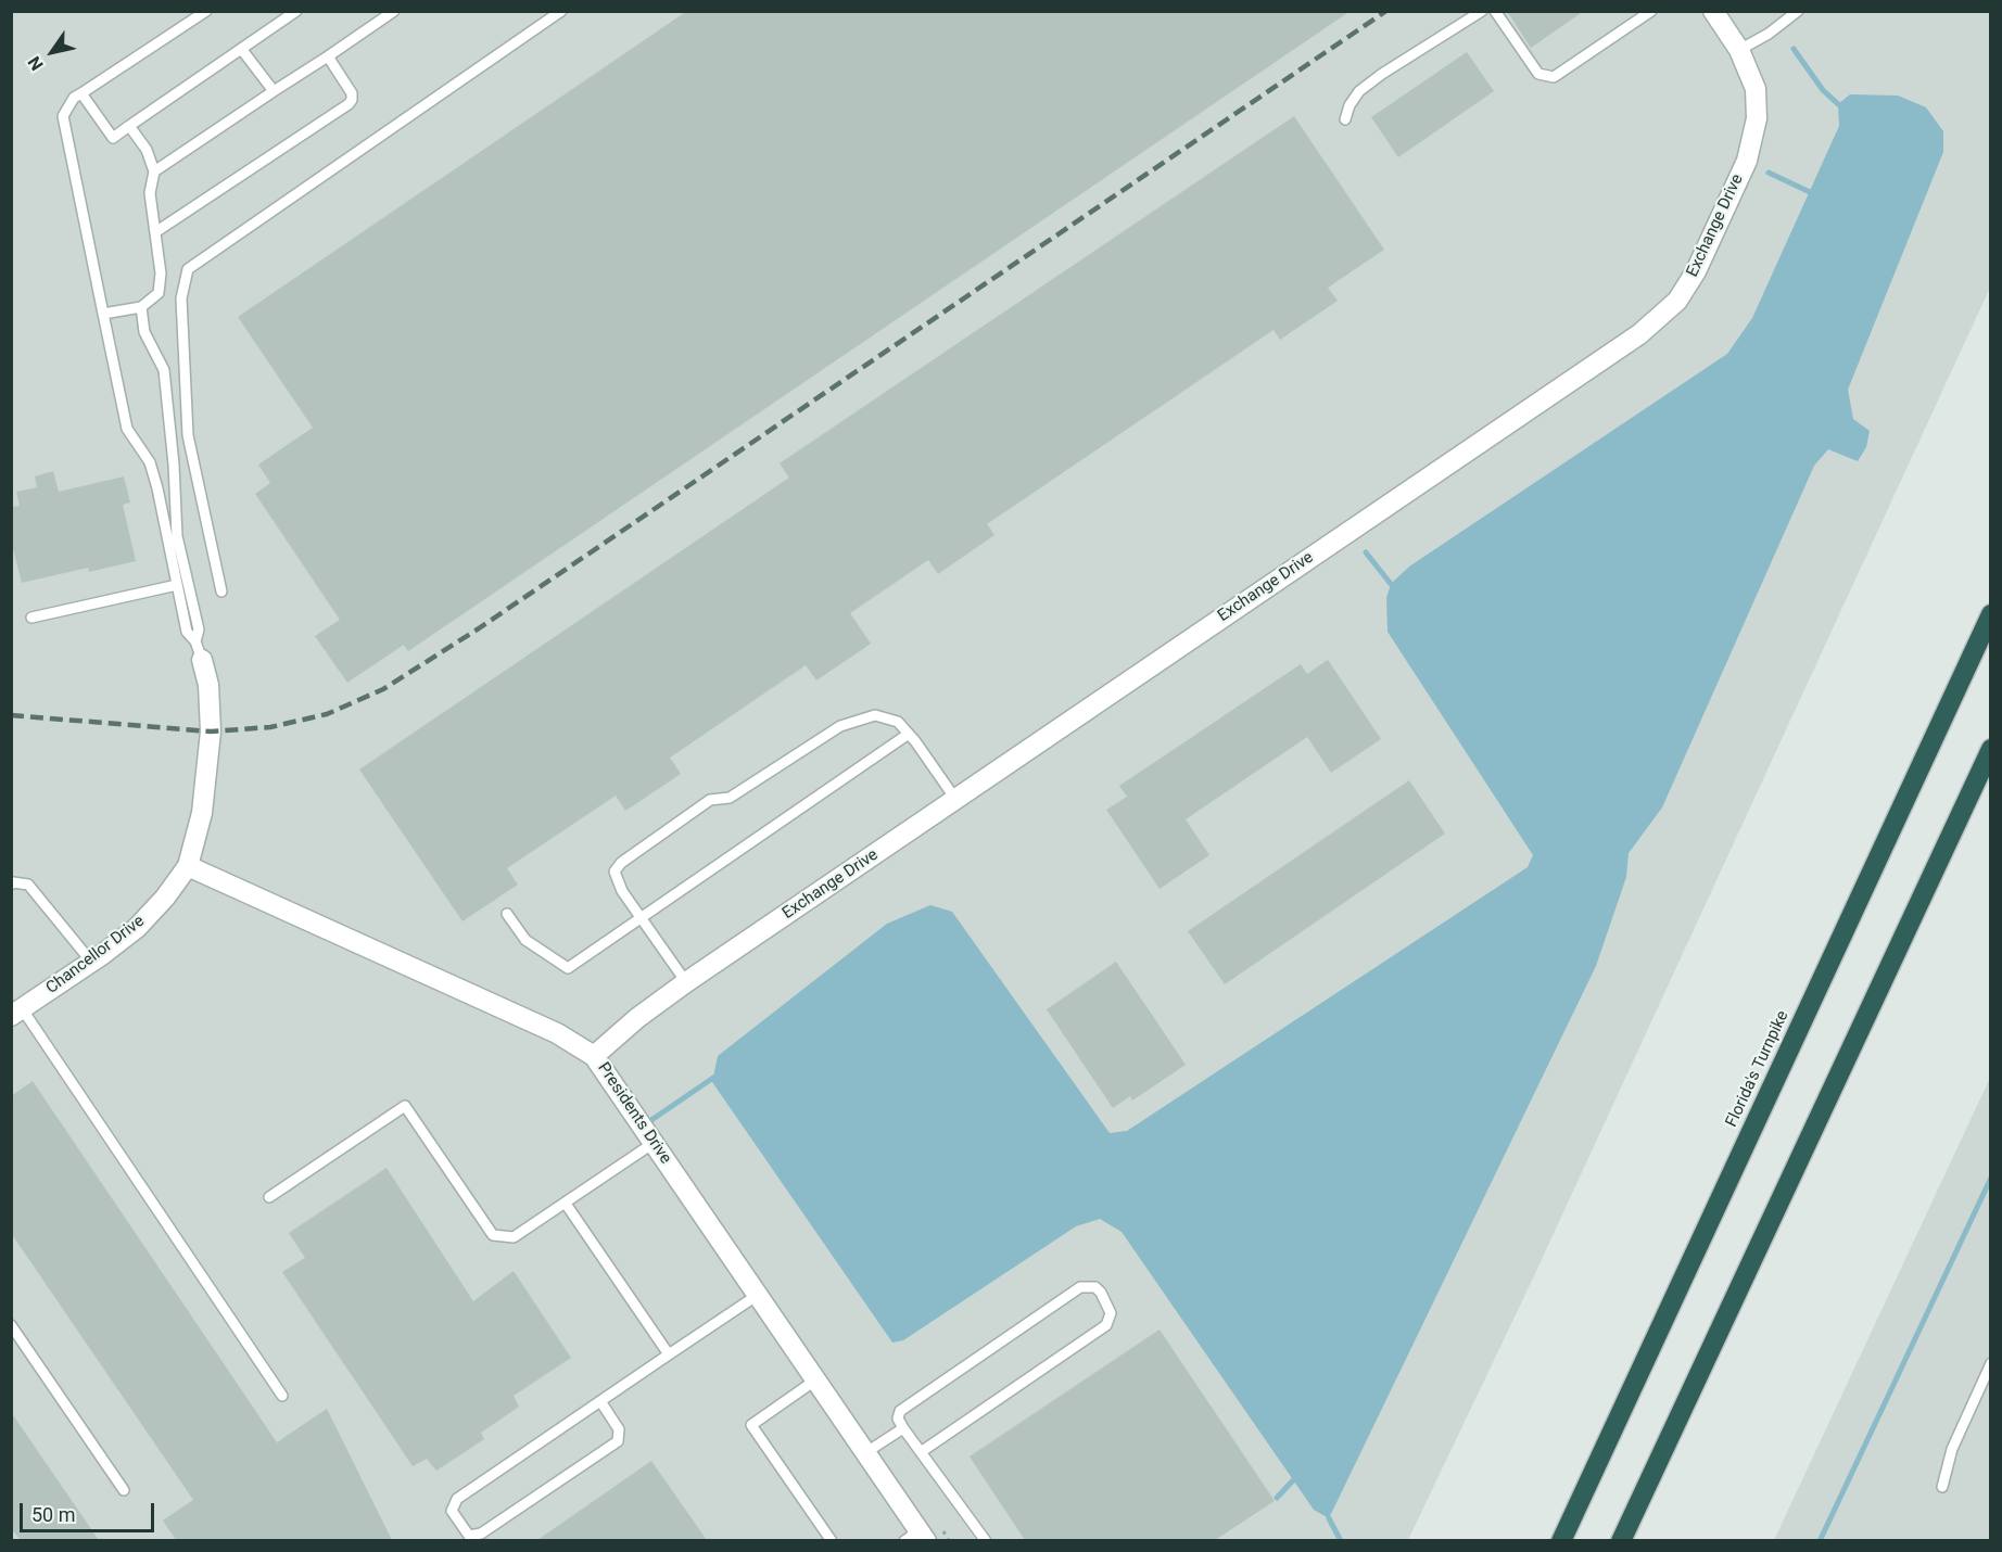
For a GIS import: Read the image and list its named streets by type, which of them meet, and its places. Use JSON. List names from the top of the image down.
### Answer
{
  "streets": {
    "highway": ["Florida's Turnpike"],
    "street": ["Exchange Drive", "Chancellor Drive", "Presidents Drive"]
  },
  "crossings": [
    ["Exchange Drive", "Presidents Drive"],
    ["Chancellor Drive", "Presidents Drive"]
  ],
  "scale_bar": "50 m",
  "north": "bottom left"
}
